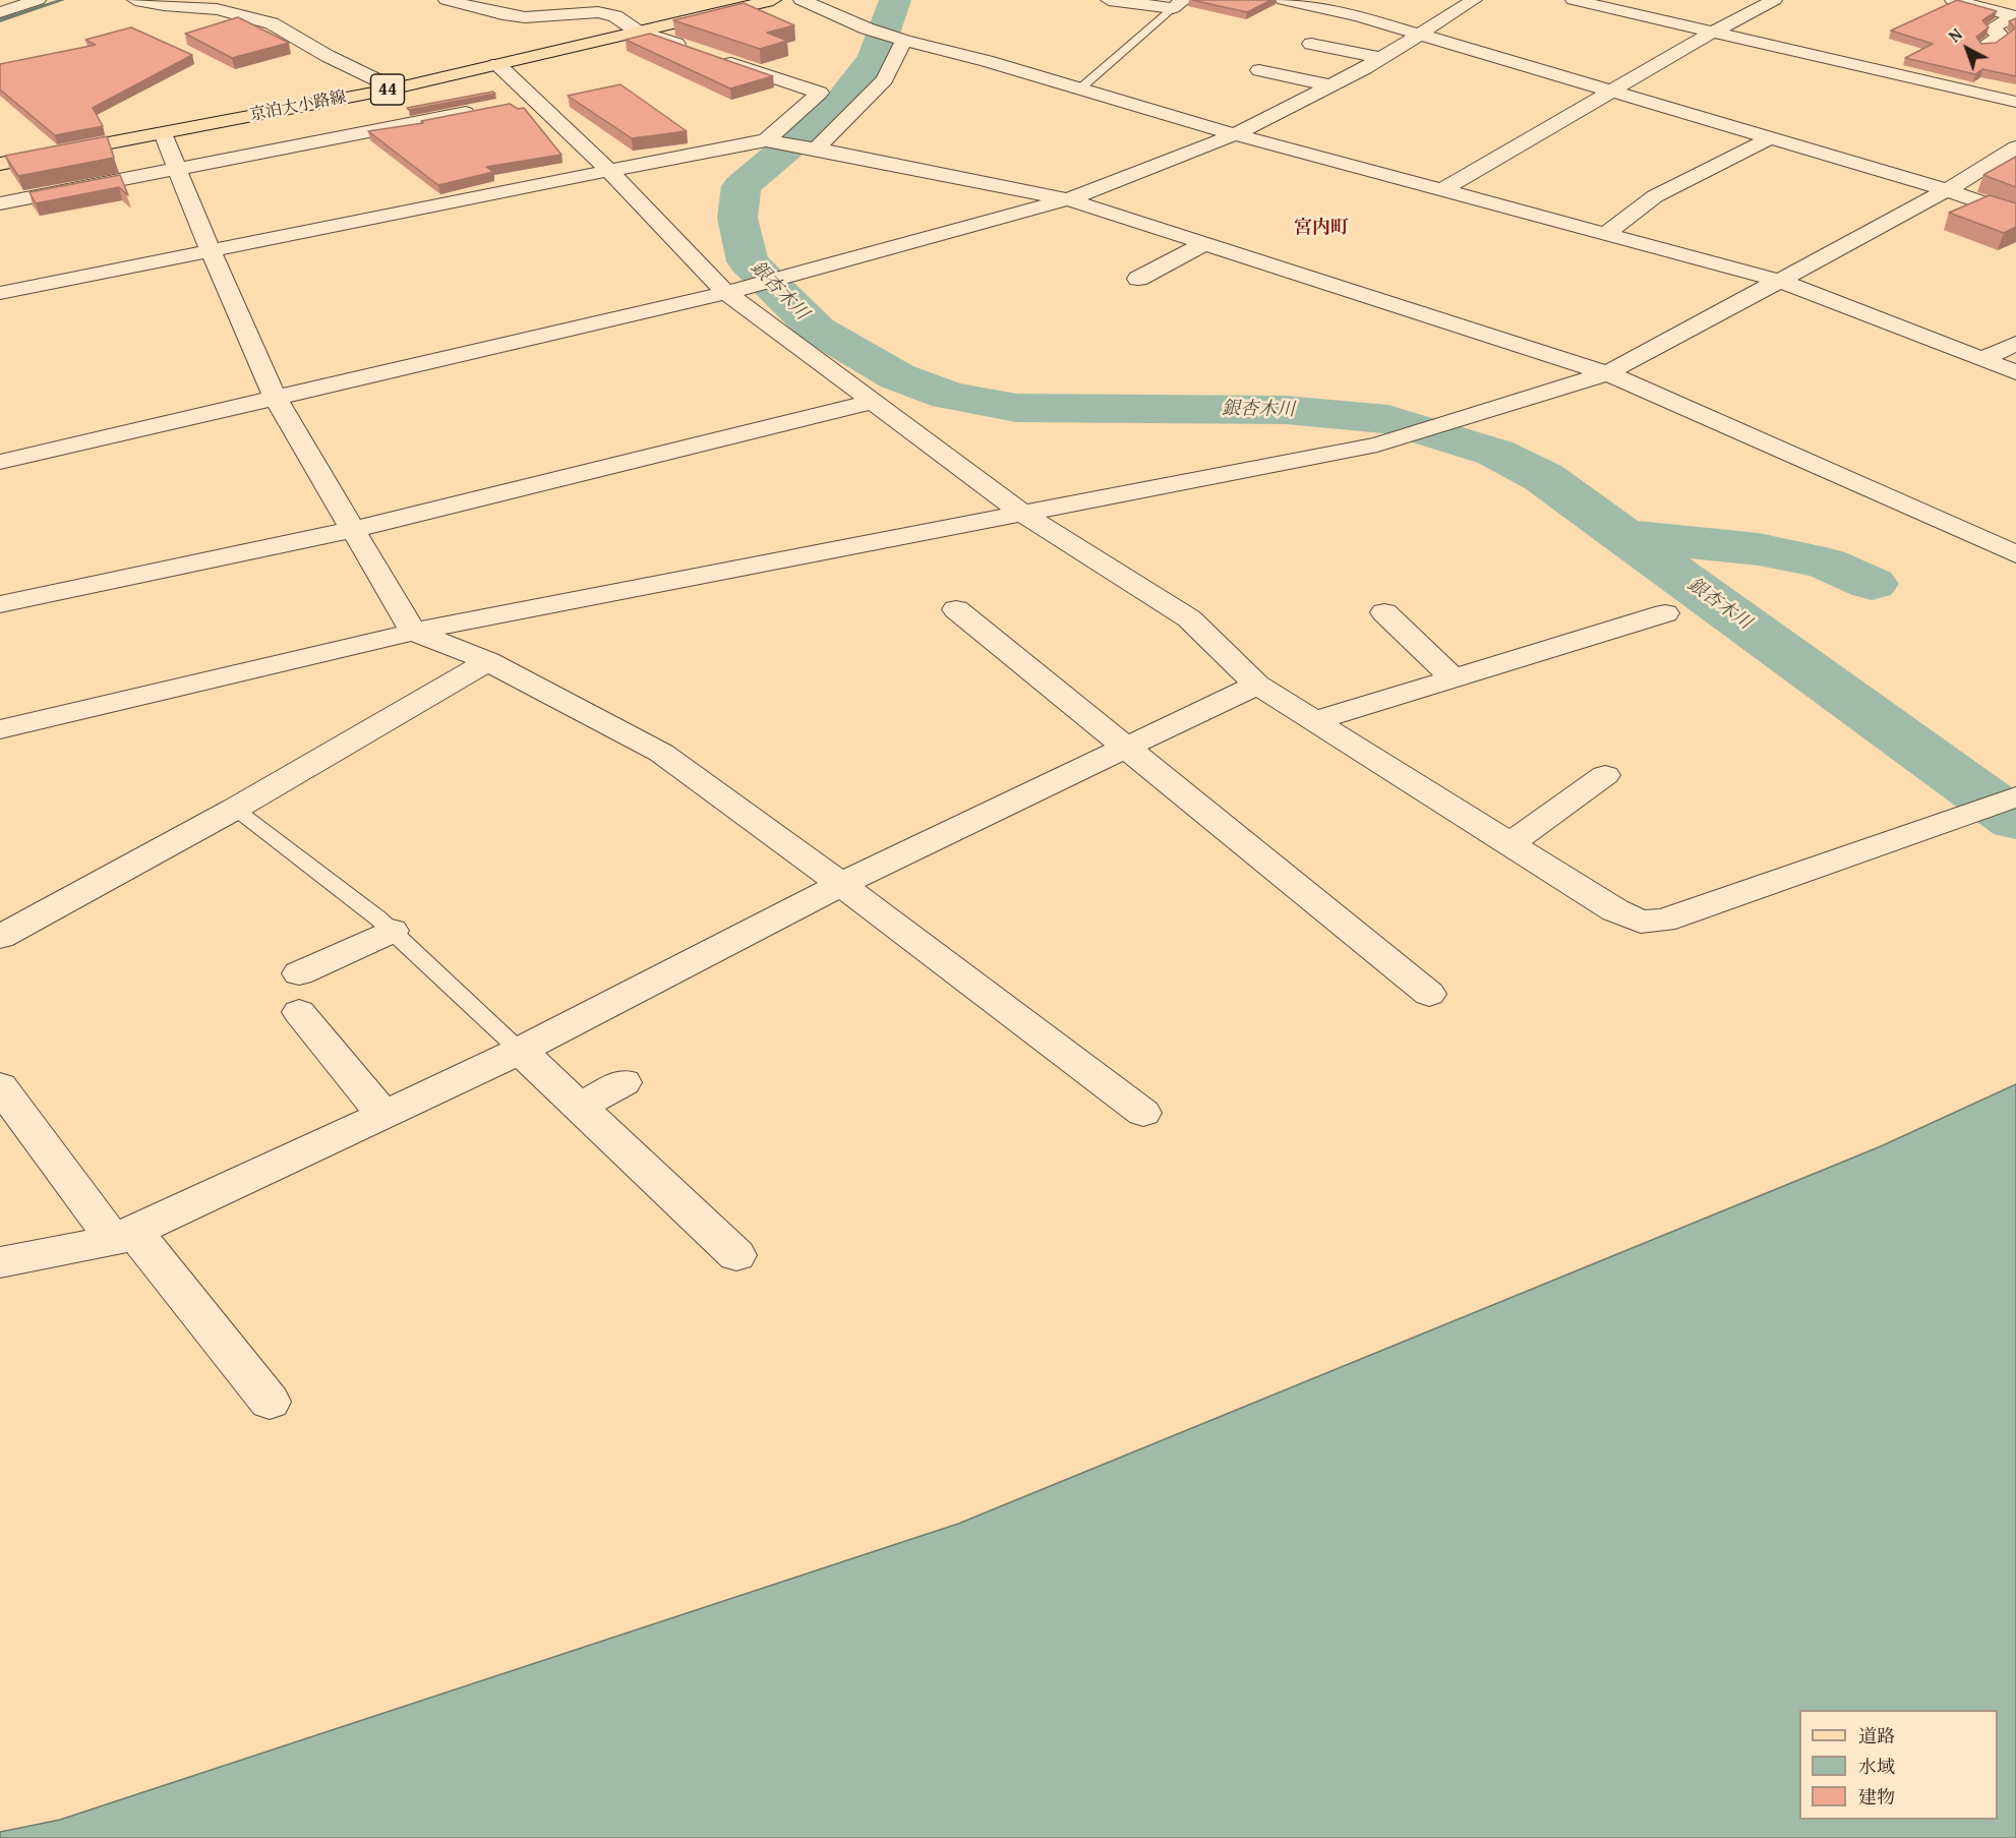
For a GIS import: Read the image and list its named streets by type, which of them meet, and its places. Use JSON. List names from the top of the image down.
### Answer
{
  "streets": {
    "main road": ["44", "京泊大小路線"]
  },
  "districts": ["宮内町"],
  "water": ["銀杏木川"],
  "legend": ["道路", "水域", "建物"],
  "north": "top left"
}
